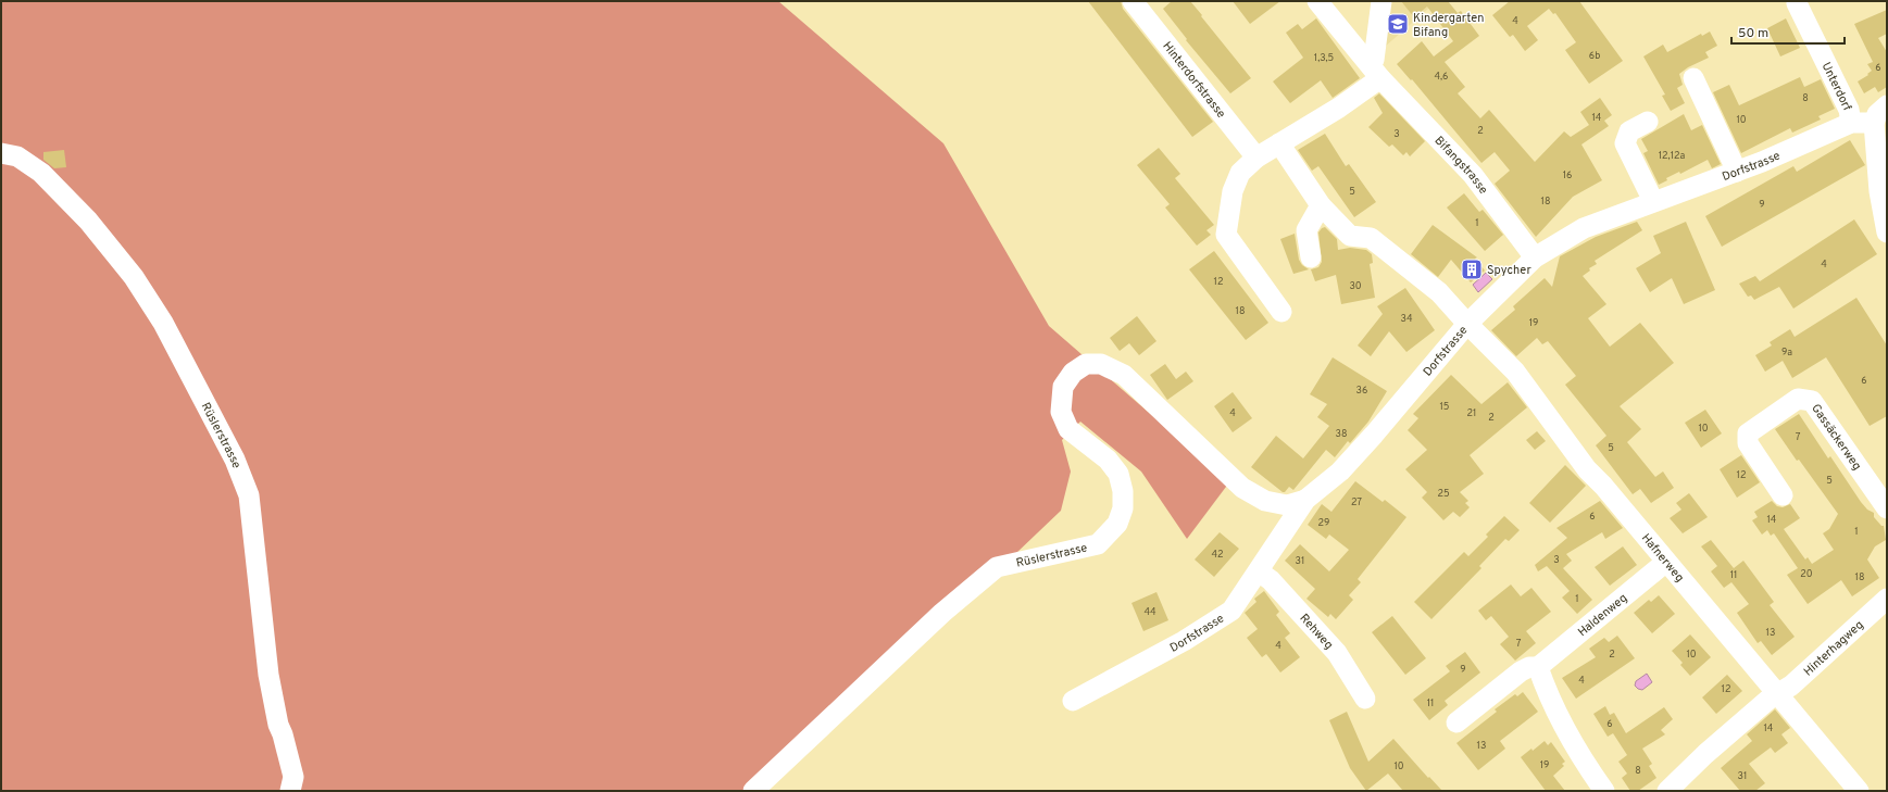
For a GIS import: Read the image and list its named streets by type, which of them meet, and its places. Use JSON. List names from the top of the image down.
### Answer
{
  "streets": {
    "street": [
      "Hinterdorfstrasse",
      "Unterdorf",
      "Bifangstrasse",
      "Dorfstrasse",
      "Rüslerstrasse",
      "Gassäckerweg",
      "Hafnerweg",
      "Haldenweg",
      "Rehweg",
      "Hinterhagweg"
    ]
  },
  "crossings": [
    ["Unterdorf", "Dorfstrasse"],
    ["Bifangstrasse", "Dorfstrasse"],
    ["Dorfstrasse", "Rüslerstrasse"],
    ["Dorfstrasse", "Hafnerweg"],
    ["Dorfstrasse", "Rehweg"],
    ["Hafnerweg", "Haldenweg"],
    ["Hafnerweg", "Hinterhagweg"]
  ],
  "places": {
    "school or university": ["Kindergarten Bifang"],
    "building": ["Spycher"]
  },
  "house_numbers": [
    "4",
    "6b",
    "1,3,5",
    "6",
    "4,6",
    "8",
    "14",
    "10",
    "2",
    "3",
    "12,12a",
    "16",
    "5",
    "18",
    "9",
    "1",
    "4",
    "12",
    "30",
    "18",
    "34",
    "19",
    "9a",
    "6",
    "36",
    "15",
    "4",
    "21",
    "2",
    "10",
    "38",
    "7",
    "5",
    "12",
    "5",
    "25",
    "27",
    "6",
    "14",
    "29",
    "1",
    "42",
    "3",
    "31",
    "20",
    "11",
    "18",
    "1",
    "44",
    "13",
    "7",
    "4",
    "2",
    "10",
    "9",
    "4",
    "12",
    "11",
    "6",
    "14",
    "13",
    "19",
    "10",
    "8",
    "31"
  ],
  "scale_bar": "50 m"
}
